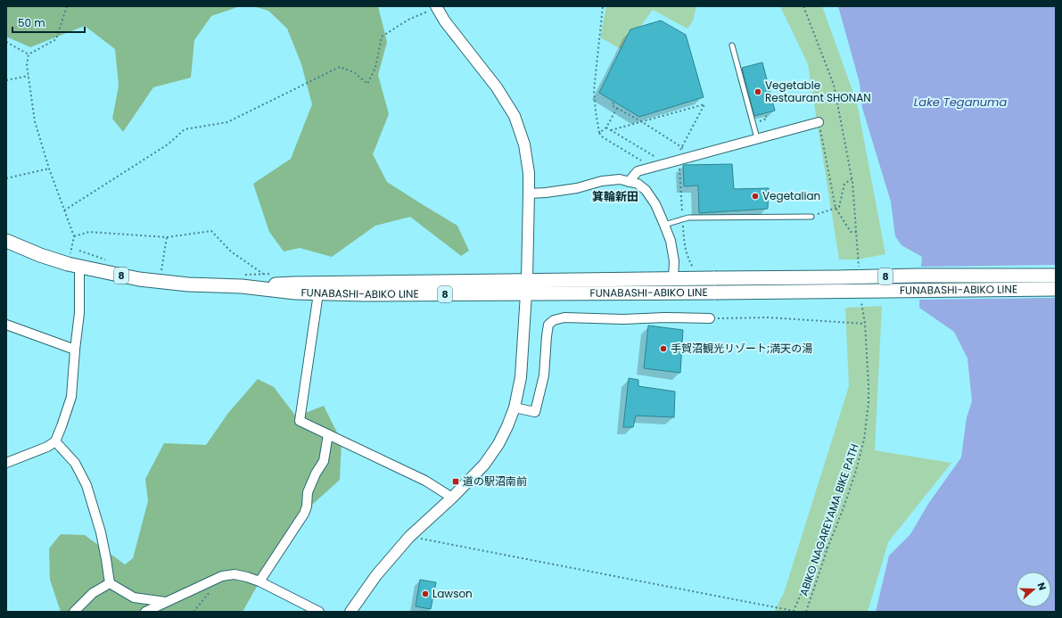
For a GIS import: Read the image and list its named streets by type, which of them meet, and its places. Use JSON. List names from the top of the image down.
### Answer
{
  "streets": {
    "main road": ["8", "FUNABASHI-ABIKO LINE"],
    "path": ["ABIKO NAGAREYAMA BIKE PATH"]
  },
  "districts": ["箕輪新田"],
  "water": ["Lake Teganuma"],
  "places": {
    "other": [
      "Vegetable Restaurant SHONAN",
      "Vegetalian",
      "手賀沼観光リゾート;満天の湯",
      "Lawson"
    ],
    "transit": ["道の駅沼南前"]
  },
  "scale_bar": "50 m",
  "north": "right"
}
